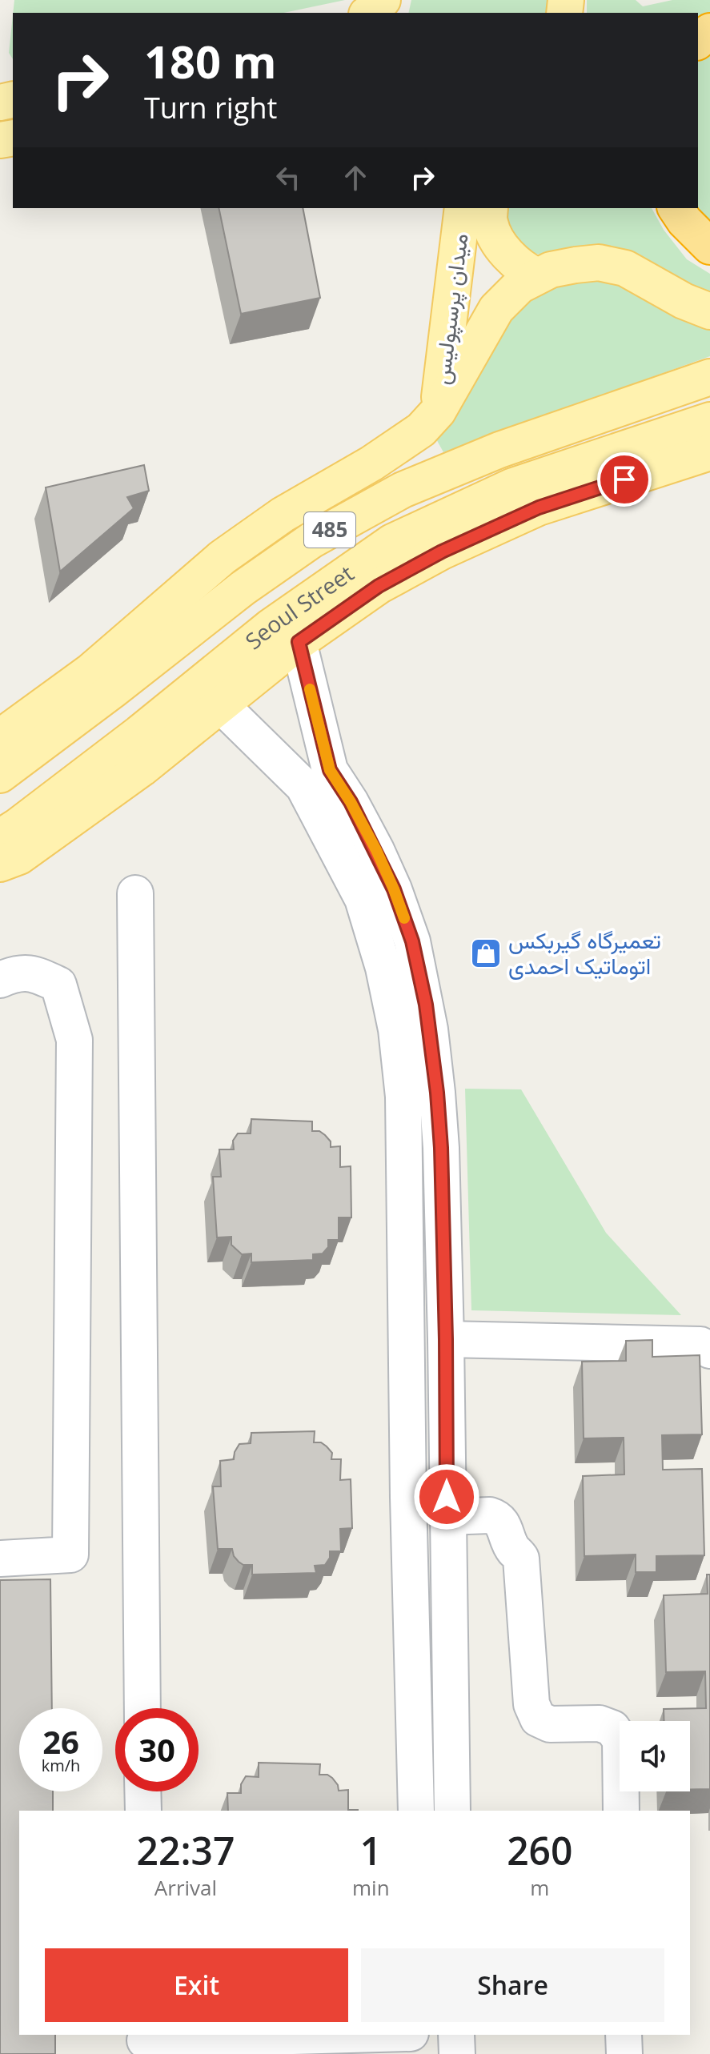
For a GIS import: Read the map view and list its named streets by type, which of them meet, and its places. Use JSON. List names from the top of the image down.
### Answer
{
  "streets": {
    "main road": ["میدان پرسپولیس", "485", "Seoul Street"]
  },
  "places": {
    "shop": ["تعمیرگاه گیربکس اتوماتیک احمدی"]
  },
  "page": {
    "turn": ["180 m", "Turn right"],
    "speed": "26 km/h",
    "limit": "30",
    "eta": [
      "22:37",
      "Arrival",
      "1",
      "min",
      "260",
      "m"
    ],
    "buttons": ["Exit", "Share"]
  }
}
